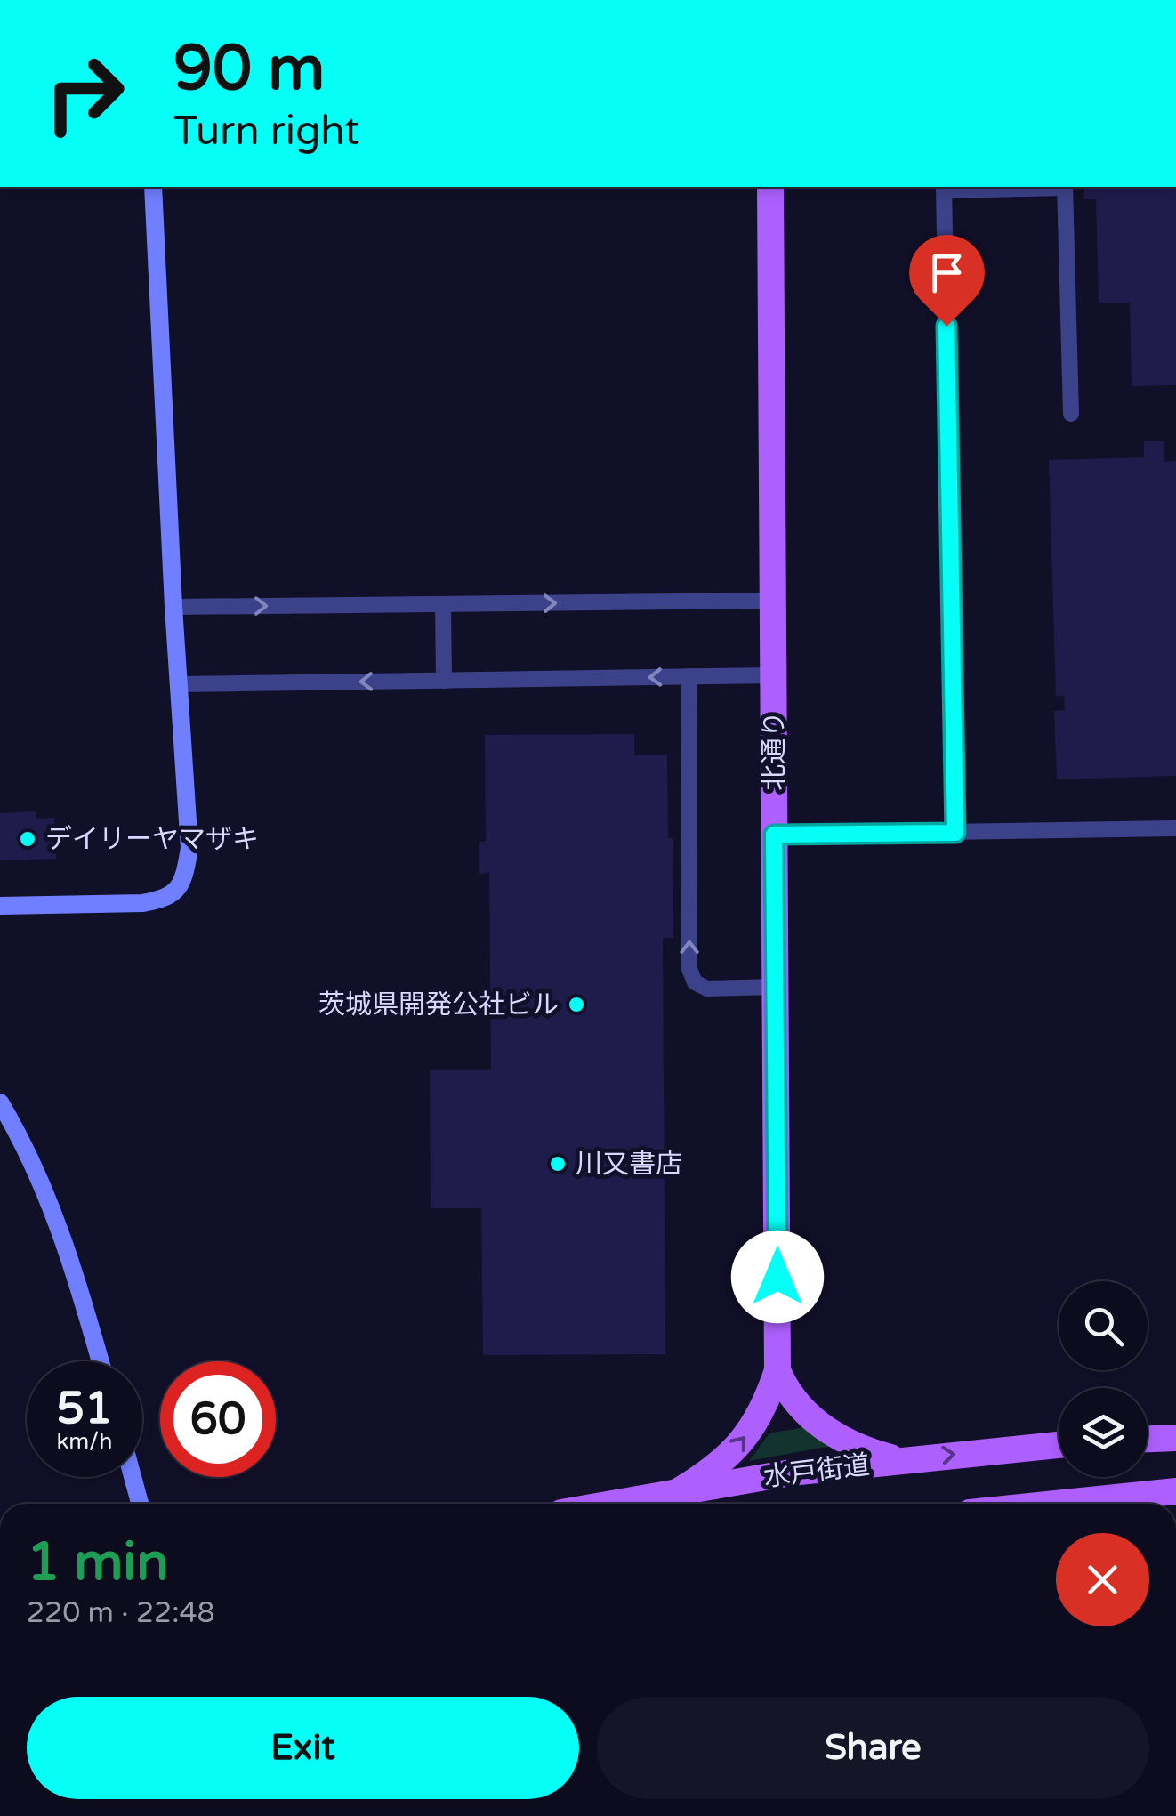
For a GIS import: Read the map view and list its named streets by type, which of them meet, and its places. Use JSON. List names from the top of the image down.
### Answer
{
  "streets": {
    "main road": ["北通り", "水戸街道"]
  },
  "one_way": ["水戸街道"],
  "places": ["デイリーヤマザキ", "茨城県開発公社ビル", "川又書店"],
  "page": {
    "turn": ["90 m", "Turn right"],
    "speed": "51 km/h",
    "limit": "60",
    "heading": ["1 min", "220 m · 22:48"],
    "buttons": ["Exit", "Share"]
  }
}
